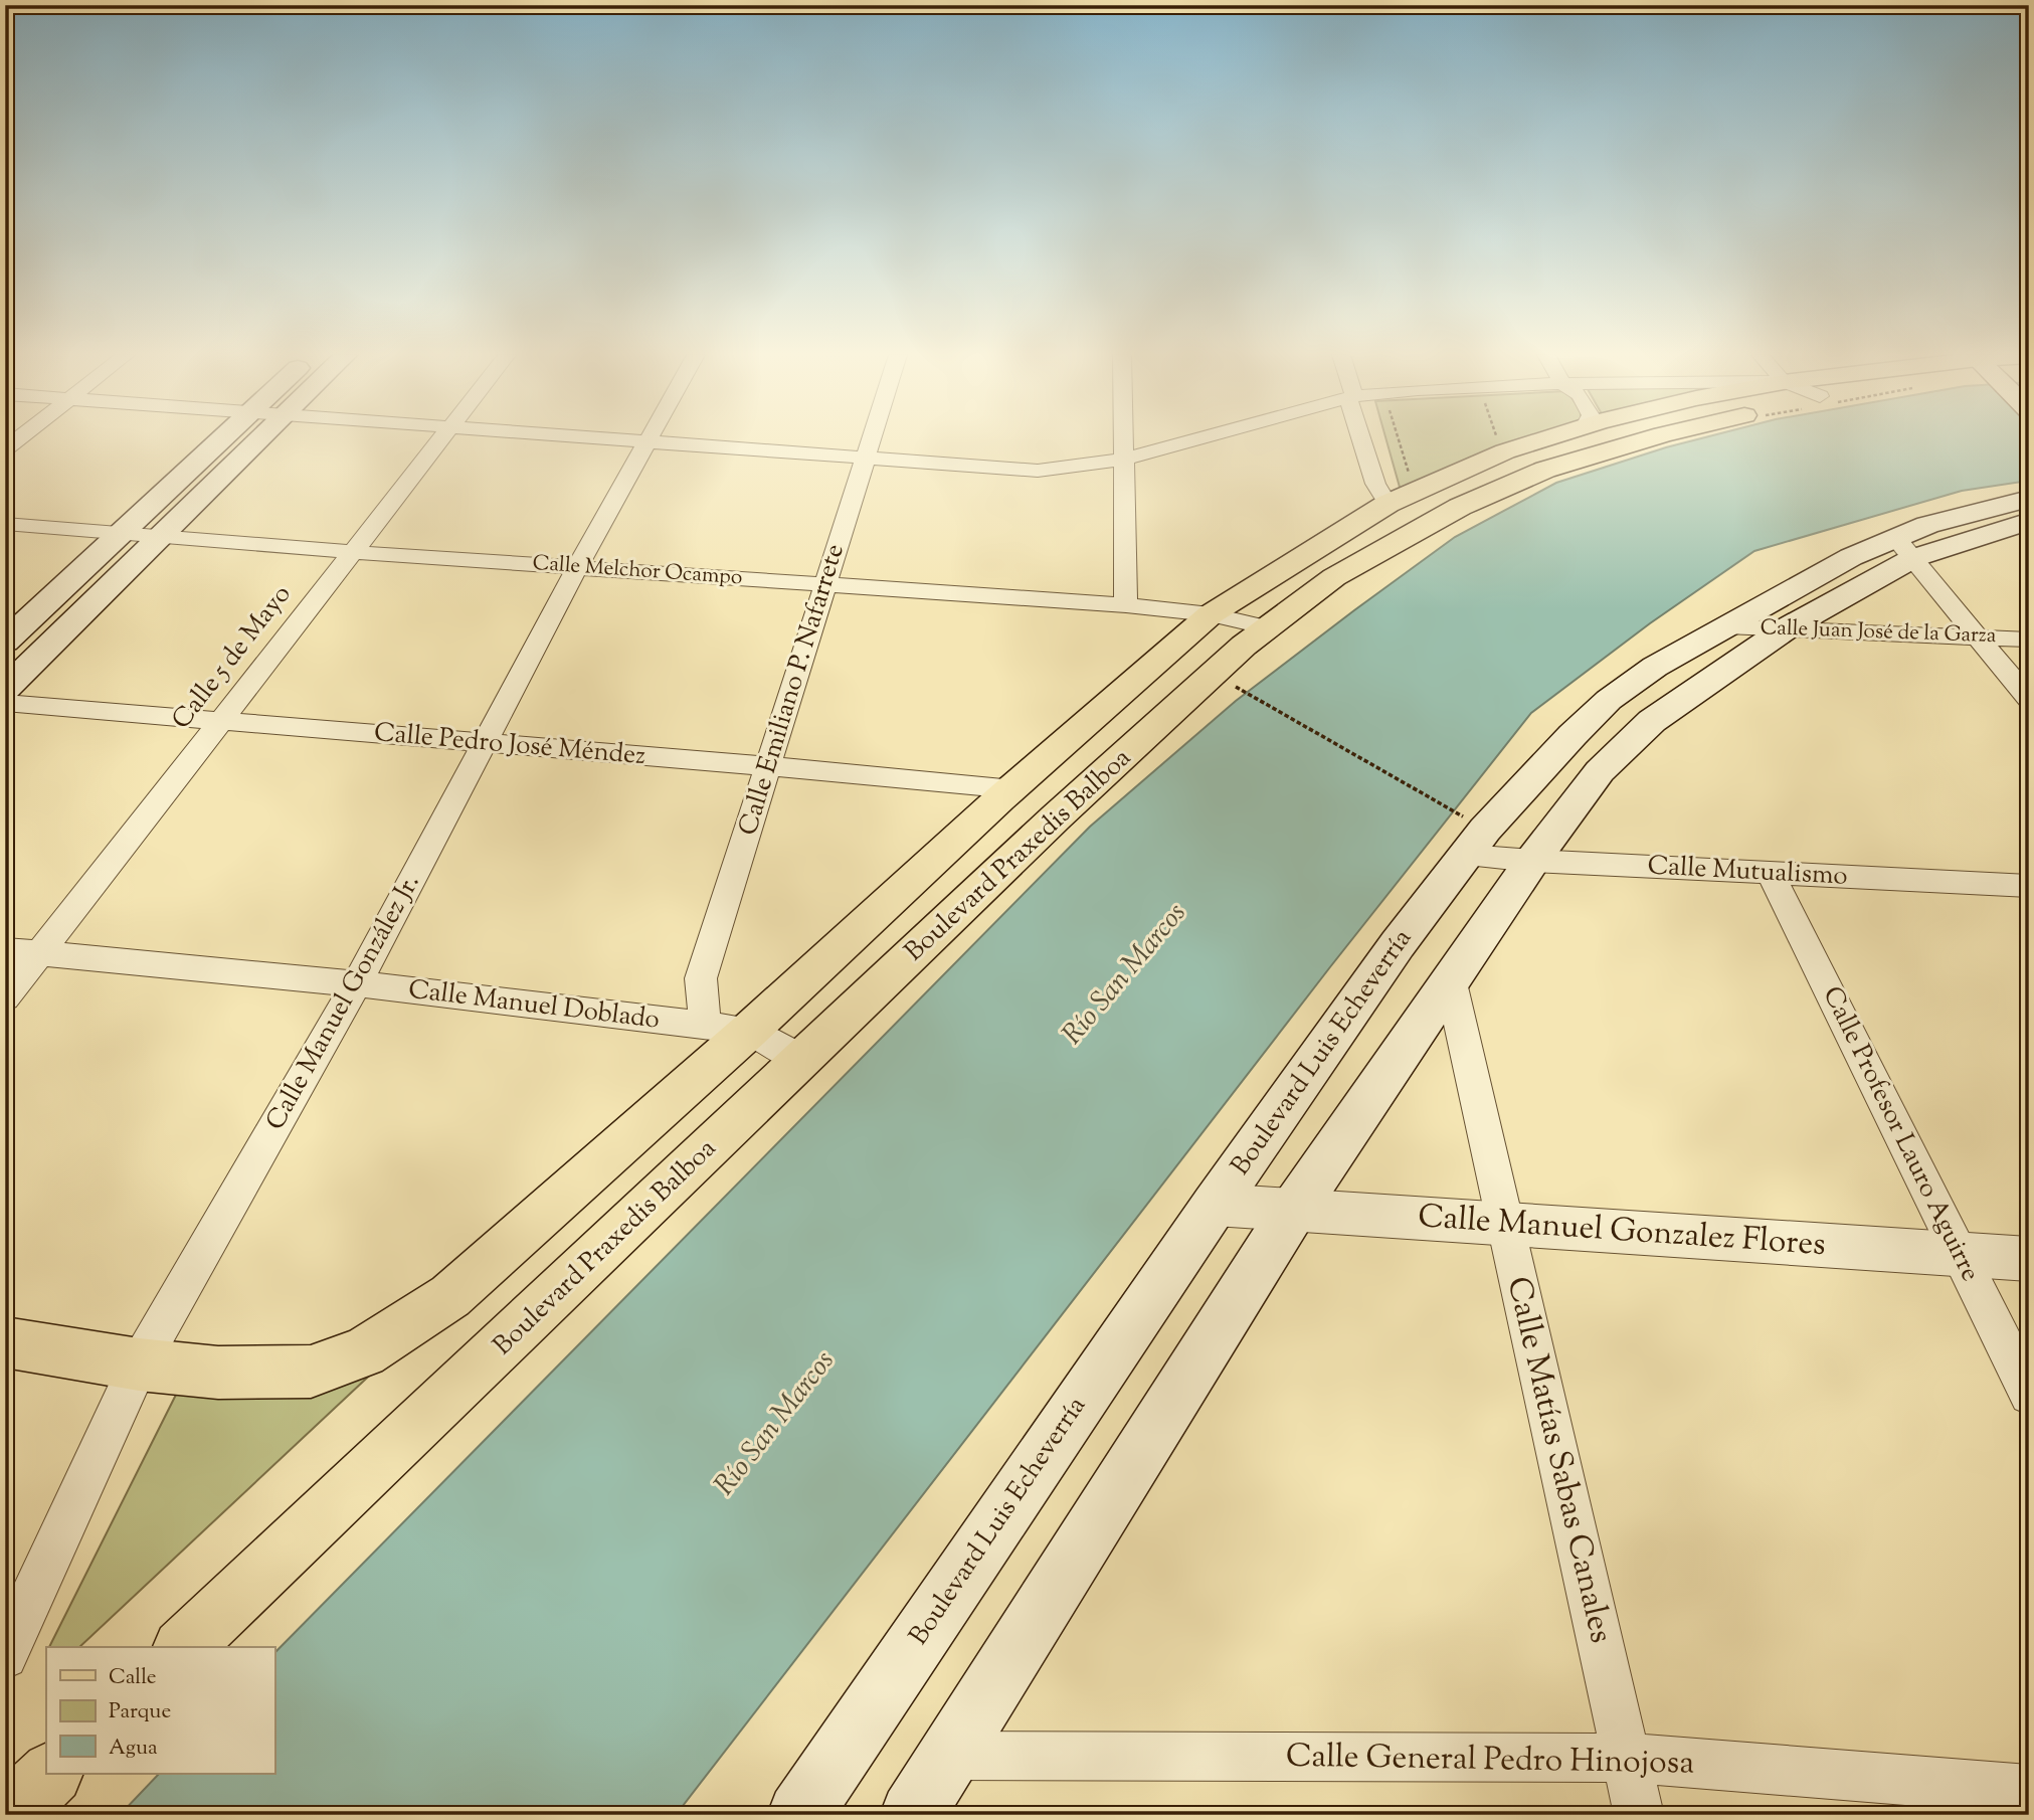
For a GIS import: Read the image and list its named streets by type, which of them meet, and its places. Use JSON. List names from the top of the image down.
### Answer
{
  "streets": {
    "main road": ["Boulevard Praxedis Balboa", "Boulevard Luis Echeverría"],
    "street": [
      "Calle Melchor Ocampo",
      "Calle Juan José de la Garza",
      "Calle 5 de Mayo",
      "Calle Emiliano P. Nafarrete",
      "Calle Pedro José Méndez",
      "Calle Mutualismo",
      "Calle Manuel González Jr.",
      "Calle Manuel Doblado",
      "Calle Profesor Lauro Aguirre",
      "Calle Manuel Gonzalez Flores",
      "Calle Matías Sabas Canales",
      "Calle General Pedro Hinojosa"
    ]
  },
  "crossings": [
    ["Calle Melchor Ocampo", "Calle 5 de Mayo"],
    ["Calle Melchor Ocampo", "Calle Emiliano P. Nafarrete"],
    ["Calle Melchor Ocampo", "Boulevard Praxedis Balboa"],
    ["Calle Melchor Ocampo", "Calle Manuel González Jr."],
    ["Calle Juan José de la Garza", "Boulevard Luis Echeverría"],
    ["Calle 5 de Mayo", "Calle Pedro José Méndez"],
    ["Calle 5 de Mayo", "Calle Manuel Doblado"],
    ["Calle Emiliano P. Nafarrete", "Calle Pedro José Méndez"],
    ["Calle Emiliano P. Nafarrete", "Calle Manuel Doblado"],
    ["Calle Pedro José Méndez", "Boulevard Praxedis Balboa"],
    ["Calle Pedro José Méndez", "Calle Manuel González Jr."],
    ["Boulevard Praxedis Balboa", "Calle Manuel González Jr."],
    ["Boulevard Praxedis Balboa", "Calle Manuel Doblado"],
    ["Calle Mutualismo", "Boulevard Luis Echeverría"],
    ["Calle Mutualismo", "Calle Profesor Lauro Aguirre"],
    ["Calle Manuel González Jr.", "Calle Manuel Doblado"],
    ["Boulevard Luis Echeverría", "Calle Manuel Gonzalez Flores"],
    ["Boulevard Luis Echeverría", "Calle Matías Sabas Canales"],
    ["Boulevard Luis Echeverría", "Calle General Pedro Hinojosa"],
    ["Calle Profesor Lauro Aguirre", "Calle Manuel Gonzalez Flores"],
    ["Calle Manuel Gonzalez Flores", "Calle Matías Sabas Canales"],
    ["Calle Matías Sabas Canales", "Calle General Pedro Hinojosa"]
  ],
  "water": ["Río San Marcos"],
  "legend": ["Calle", "Parque", "Agua"]
}
